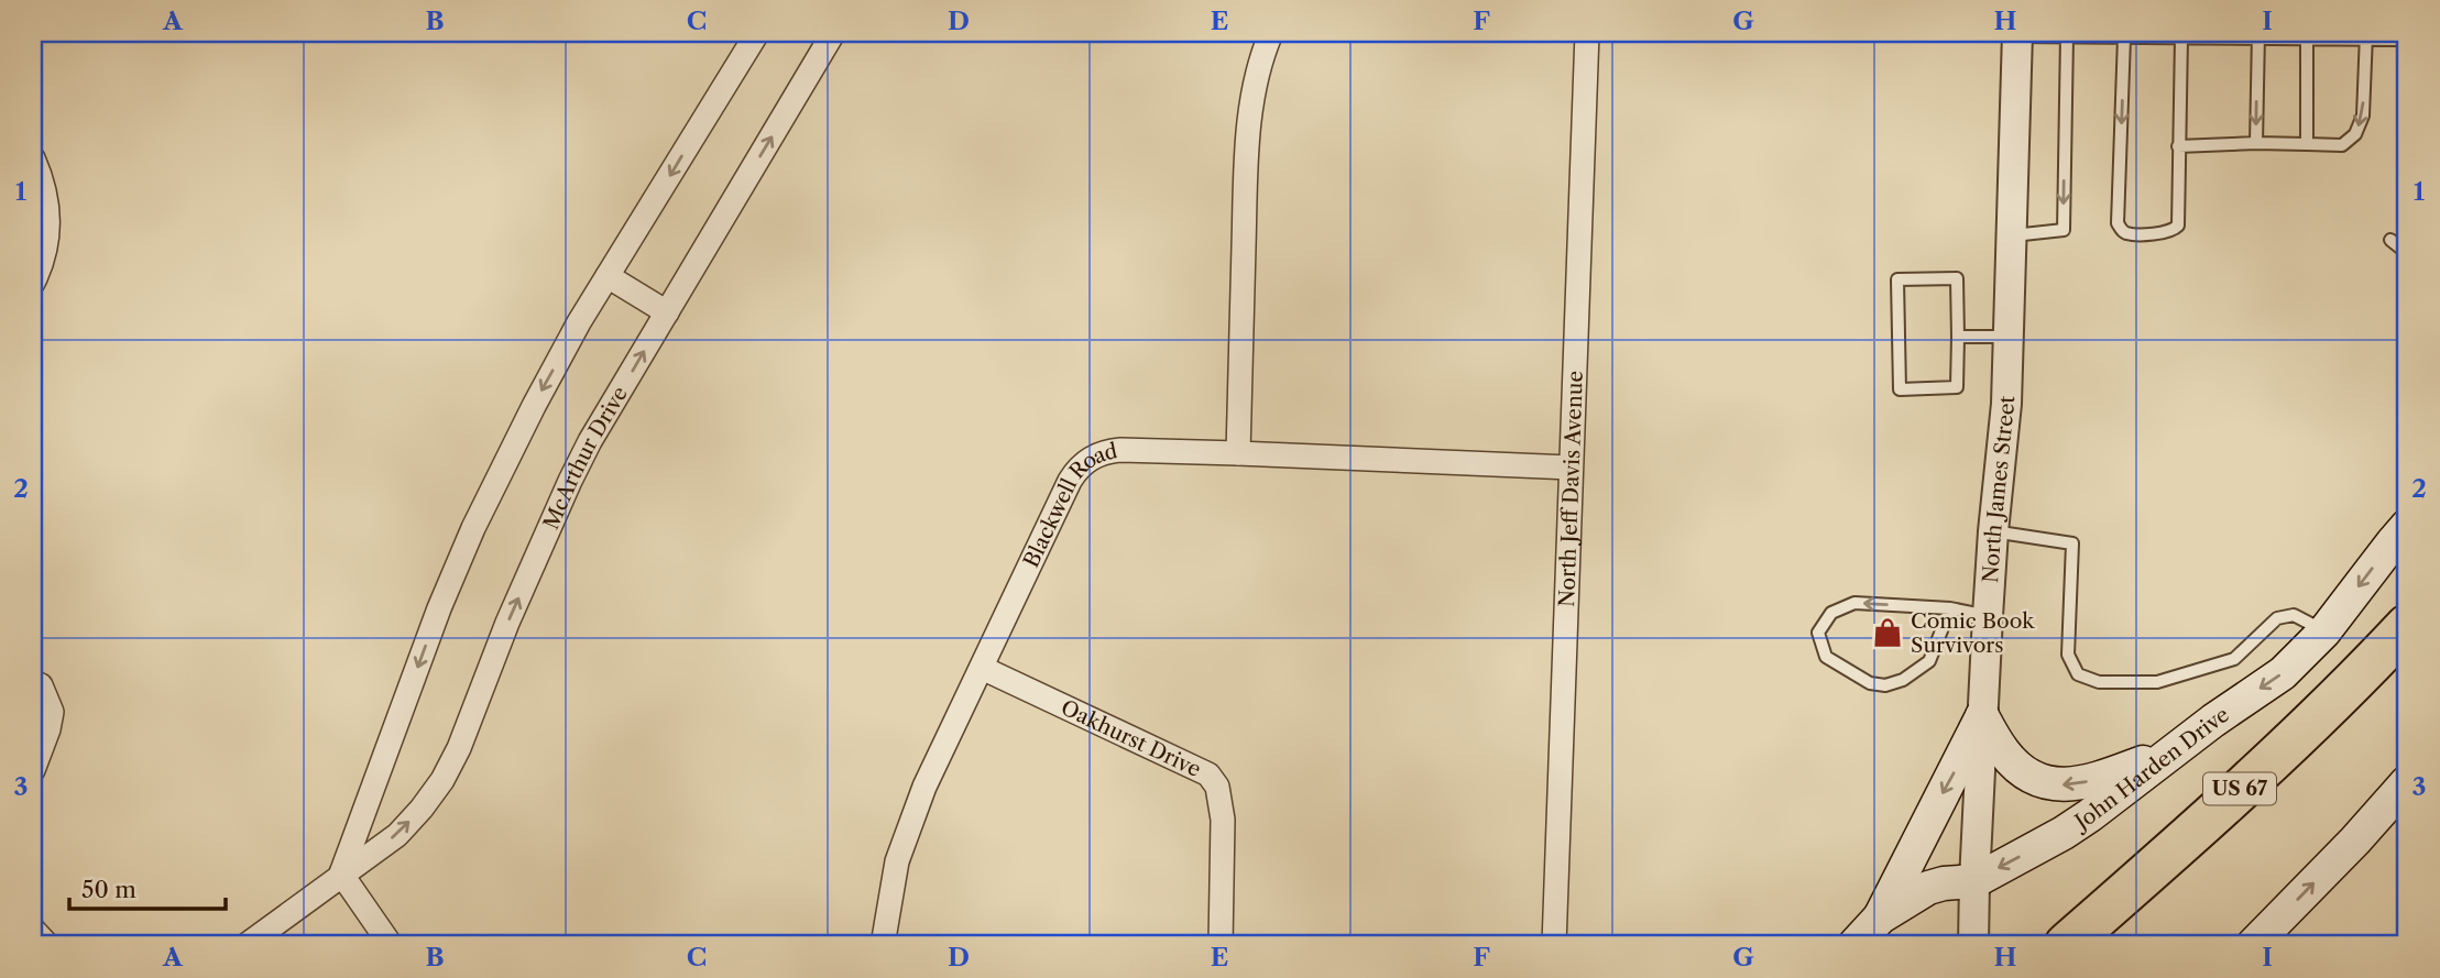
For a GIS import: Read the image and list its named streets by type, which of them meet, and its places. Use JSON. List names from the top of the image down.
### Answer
{
  "streets": {
    "highway": ["US 67"],
    "main road": ["John Harden Drive"],
    "street": [
      "McArthur Drive",
      "North Jeff Davis Avenue",
      "North James Street",
      "Blackwell Road",
      "Oakhurst Drive"
    ]
  },
  "crossings": [
    ["North Jeff Davis Avenue", "Blackwell Road"],
    ["North James Street", "John Harden Drive"],
    ["Blackwell Road", "Oakhurst Drive"]
  ],
  "places": {
    "shop": ["Comic Book Survivors"]
  },
  "scale_bar": "50 m",
  "grid": {
    "columns": [
      "A",
      "B",
      "C",
      "D",
      "E",
      "F",
      "G",
      "H",
      "I"
    ],
    "rows": ["1", "2", "3"]
  }
}
